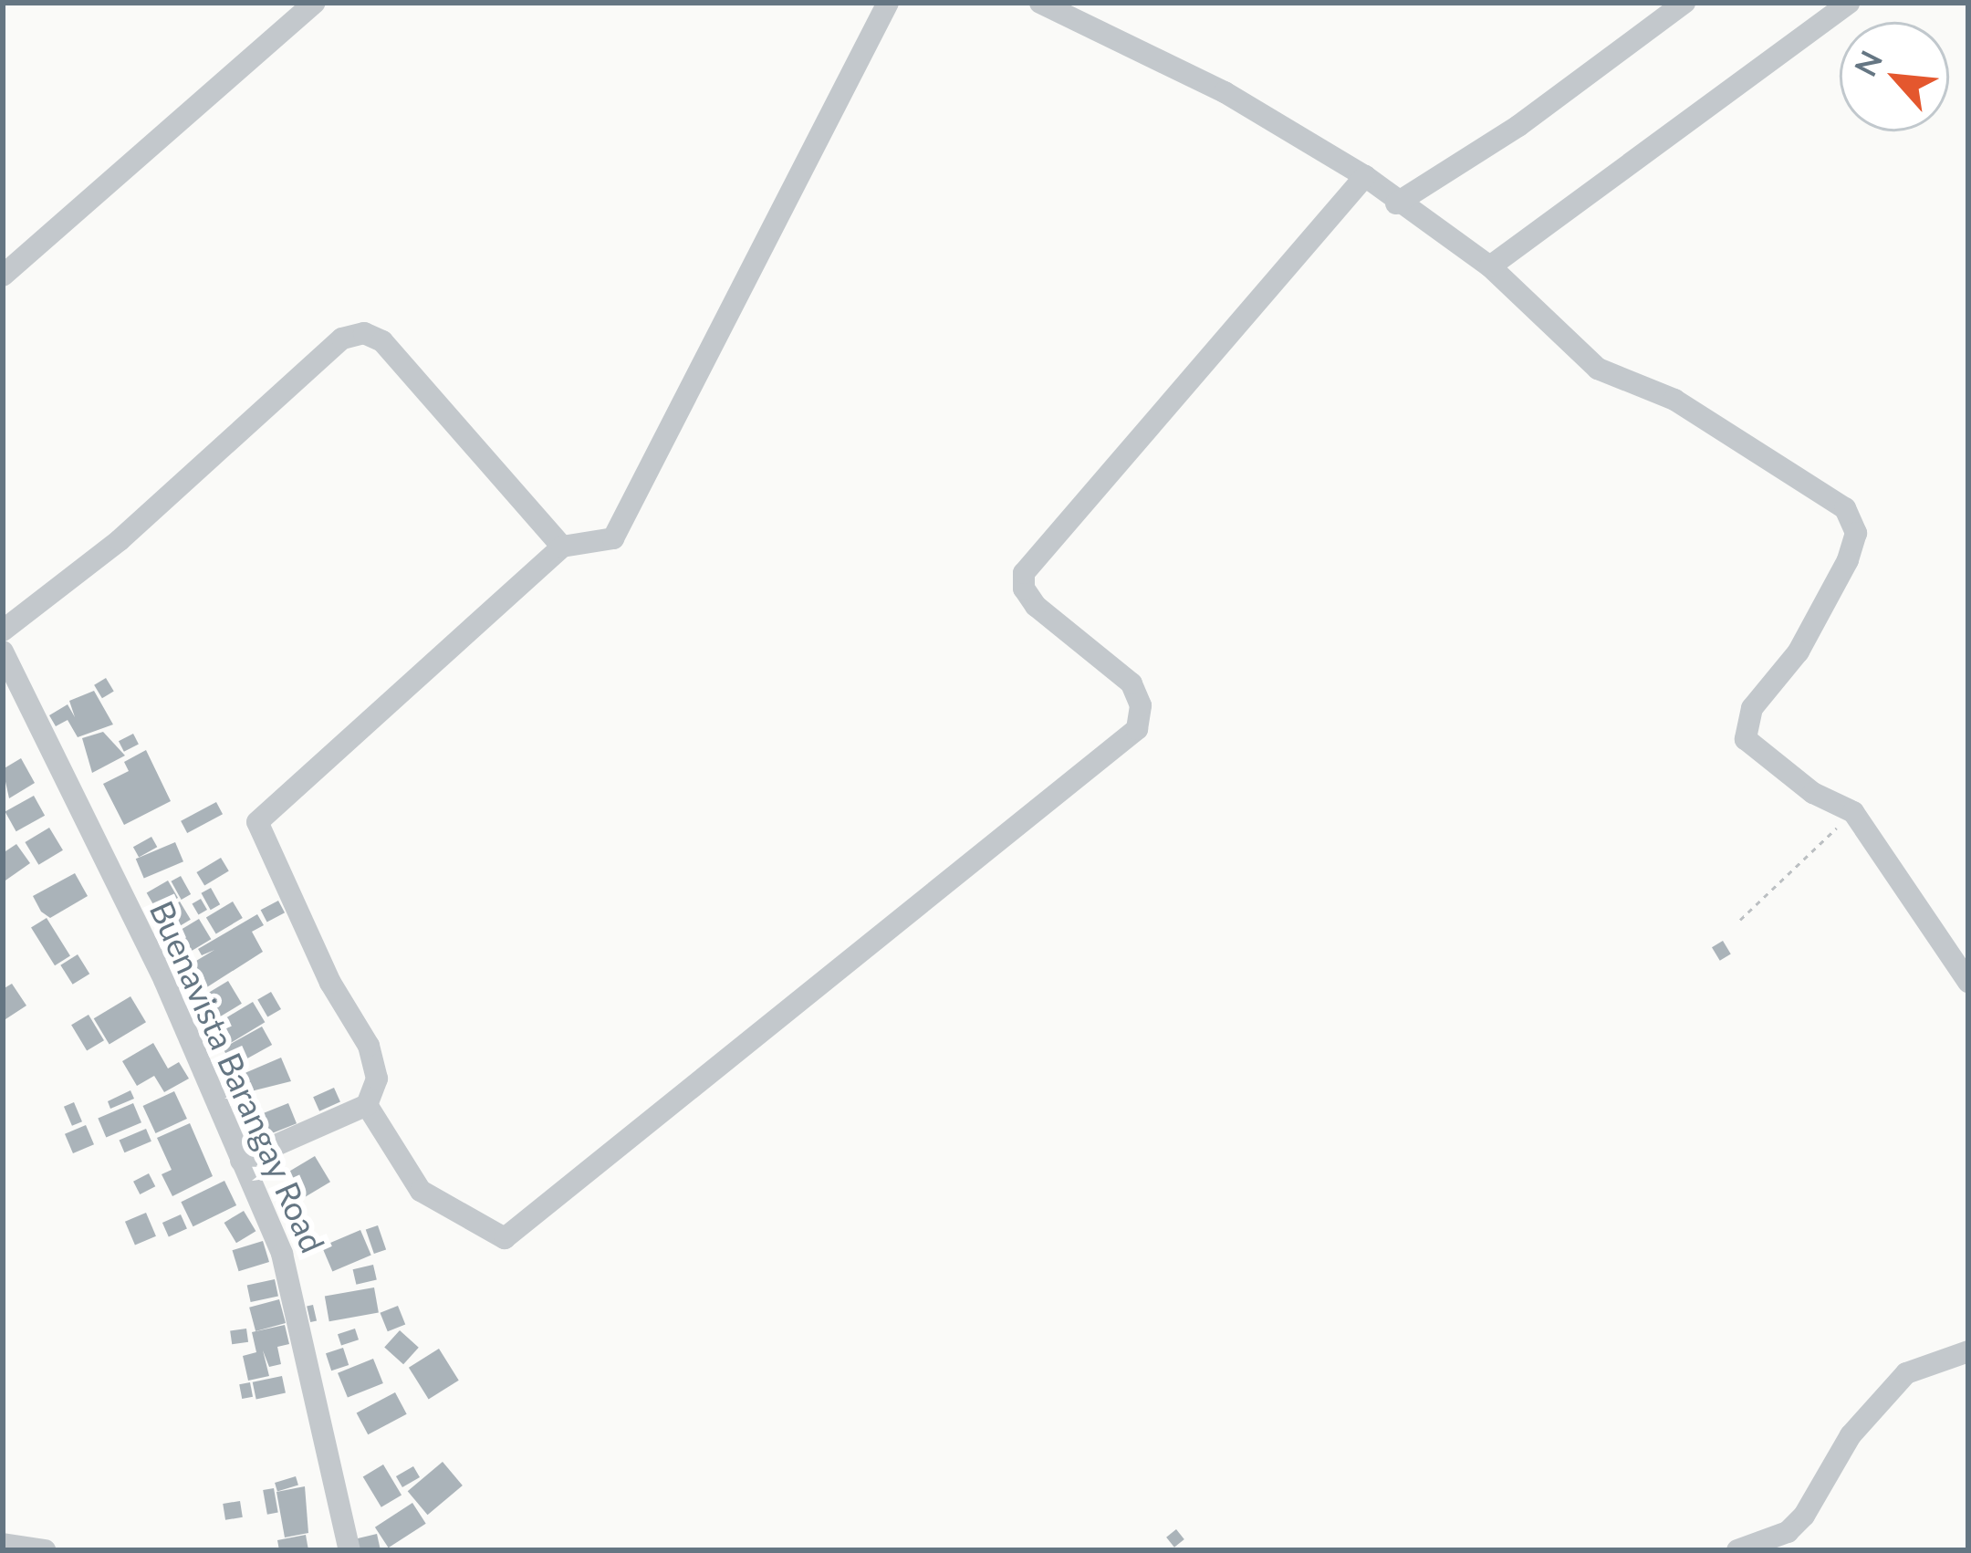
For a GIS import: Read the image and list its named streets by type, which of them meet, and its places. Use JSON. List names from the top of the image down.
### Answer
{
  "streets": {
    "street": ["Buenavista Barangay Road"]
  },
  "north": "top left"
}
